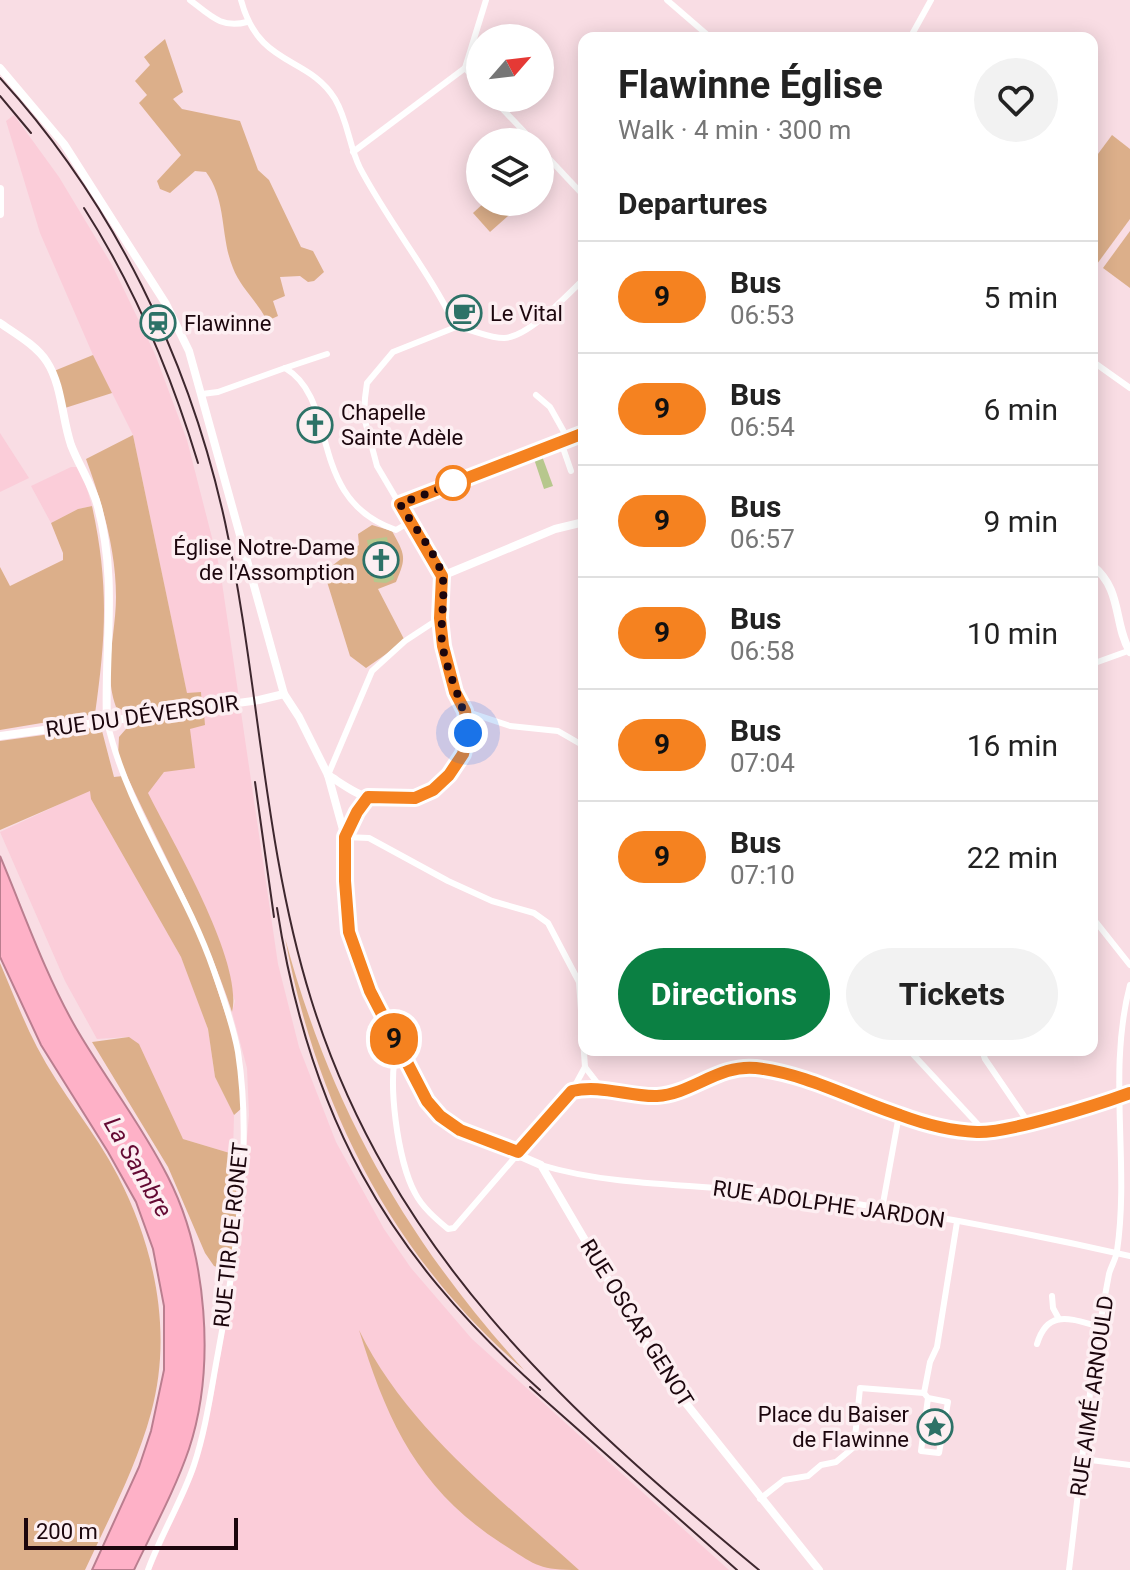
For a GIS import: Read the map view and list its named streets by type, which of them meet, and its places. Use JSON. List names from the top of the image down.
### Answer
{
  "streets": {
    "street": [
      "RUE DU DÉVERSOIR",
      "RUE ADOLPHE JARDON",
      "RUE TIR DE RONET",
      "RUE OSCAR GENOT",
      "RUE AIMÉ ARNOULD"
    ]
  },
  "crossings": [
    ["RUE DU DÉVERSOIR", "RUE TIR DE RONET"],
    ["RUE ADOLPHE JARDON", "RUE OSCAR GENOT"],
    ["RUE ADOLPHE JARDON", "RUE AIMÉ ARNOULD"]
  ],
  "water": ["La Sambre"],
  "places": {
    "cafe": ["Le Vital"],
    "station": ["Flawinne"],
    "church": ["Chapelle Sainte Adèle", "Église Notre-Dame de l'Assomption"],
    "place": ["Place du Baiser de Flawinne"]
  },
  "lines": ["bus line 9"],
  "scale_bar": "200 m",
  "north": "top right",
  "page": {
    "on_map": "9",
    "heading": [
      ["Flawinne Église", "Walk · 4 min · 300 m"],
      "Departures"
    ],
    "list": [
      {
        "mark": "9",
        "name": "Bus",
        "note": "06:53",
        "value": "5 min"
      },
      {
        "mark": "9",
        "name": "Bus",
        "note": "06:54",
        "value": "6 min"
      },
      {
        "mark": "9",
        "name": "Bus",
        "note": "06:57",
        "value": "9 min"
      },
      {
        "mark": "9",
        "name": "Bus",
        "note": "06:58",
        "value": "10 min"
      },
      {
        "mark": "9",
        "name": "Bus",
        "note": "07:04",
        "value": "16 min"
      },
      {
        "mark": "9",
        "name": "Bus",
        "note": "07:10",
        "value": "22 min"
      }
    ],
    "buttons": ["Directions", "Tickets"],
    "scale": "200 m"
  }
}
